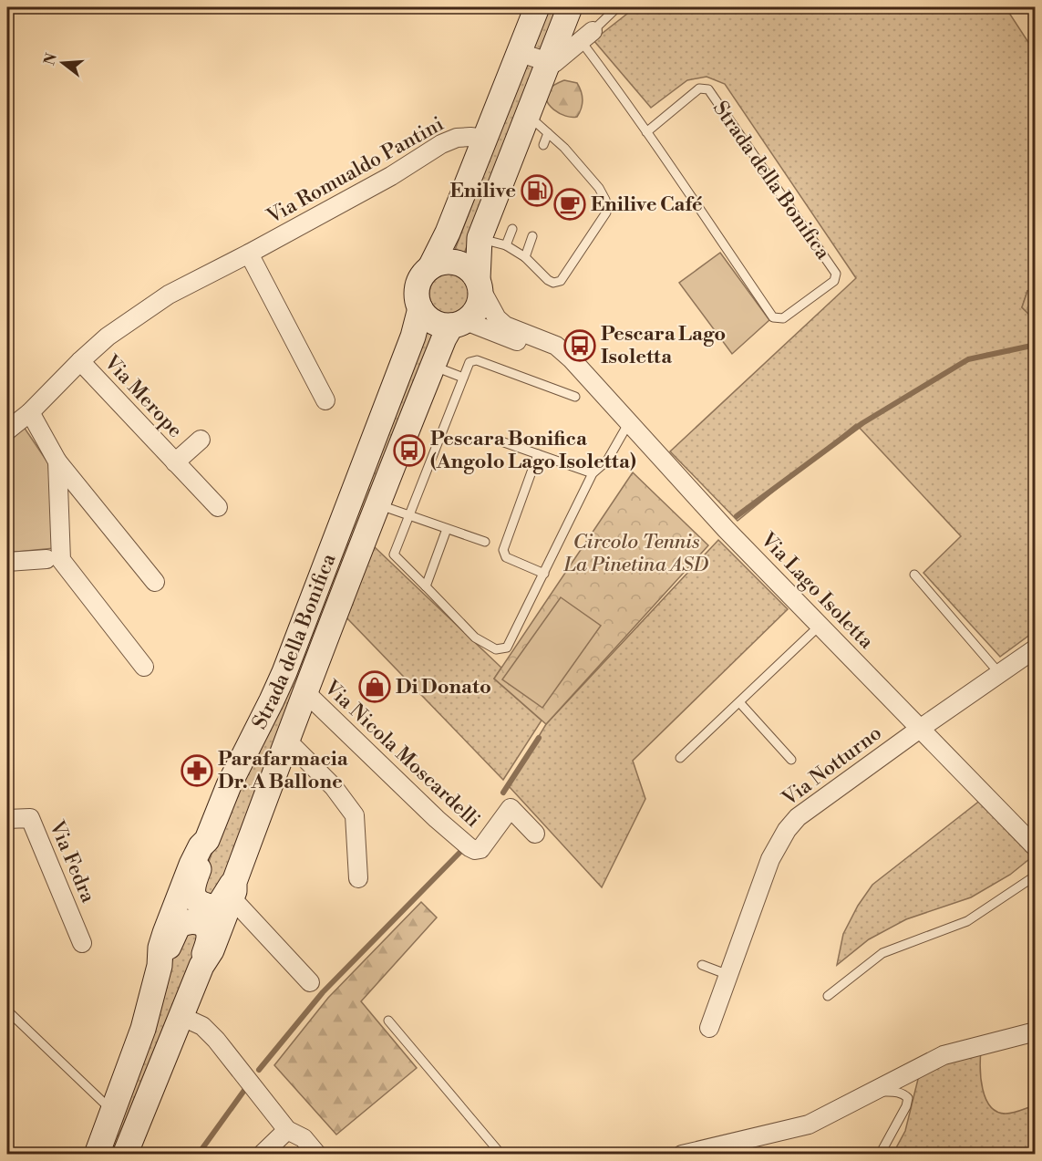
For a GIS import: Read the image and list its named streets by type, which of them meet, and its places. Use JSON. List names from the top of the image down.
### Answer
{
  "streets": {
    "main road": ["Strada della Bonifica"],
    "street": [
      "Via Romualdo Pantini",
      "Via Merope",
      "Via Lago Isoletta",
      "Via Nicola Moscardelli",
      "Via Notturno",
      "Via Fedra"
    ]
  },
  "crossings": [
    ["Via Romualdo Pantini", "Via Merope"],
    ["Strada della Bonifica", "Via Lago Isoletta"],
    ["Strada della Bonifica", "Via Nicola Moscardelli"],
    ["Via Lago Isoletta", "Via Notturno"]
  ],
  "parks": ["Circolo Tennis La Pinetina ASD"],
  "places": {
    "fuel station": ["Enilive"],
    "cafe": ["Enilive Café"],
    "bus stop": ["Pescara Lago Isoletta", "Pescara Bonifica (Angolo Lago Isoletta)"],
    "shop": ["Di Donato"],
    "pharmacy": ["Parafarmacia Dr. A Ballone"]
  },
  "north": "left"
}
